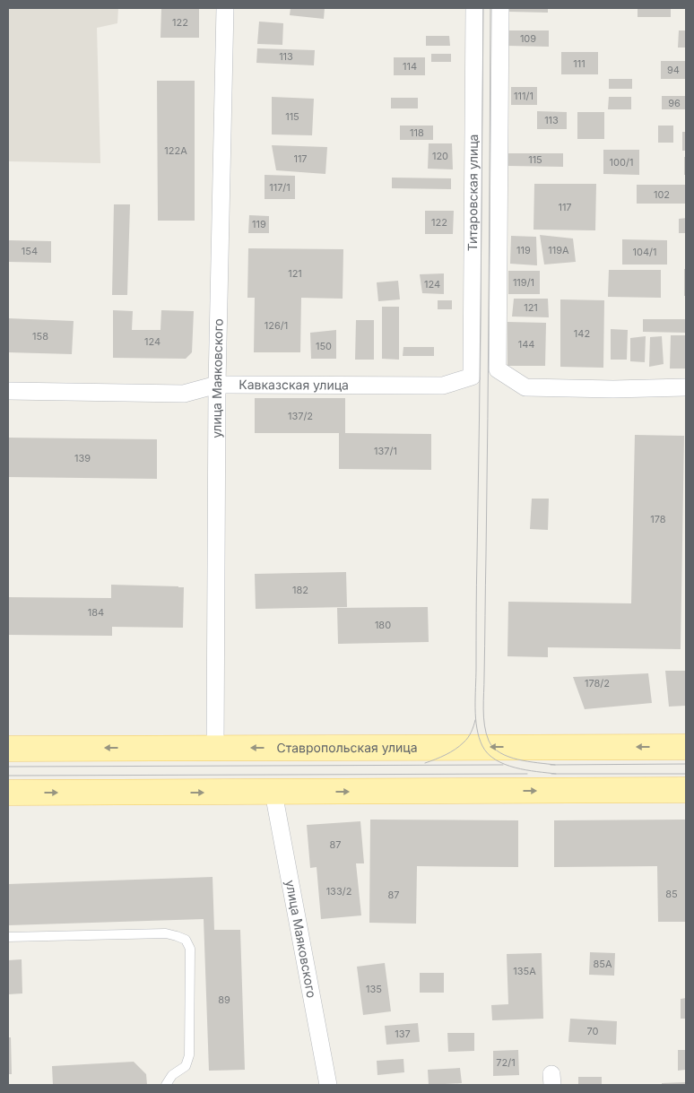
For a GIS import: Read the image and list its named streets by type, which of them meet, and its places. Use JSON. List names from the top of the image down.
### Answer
{
  "streets": {
    "main road": ["Ставропольская улица"],
    "street": ["Титаровская улица", "улица Маяковского", "Кавказская улица"]
  },
  "crossings": [
    ["Титаровская улица", "Кавказская улица"],
    ["улица Маяковского", "Кавказская улица"],
    ["улица Маяковского", "Ставропольская улица"]
  ],
  "house_numbers": [
    "122",
    "109",
    "113",
    "111",
    "114",
    "94",
    "111/1",
    "96",
    "115",
    "113",
    "118",
    "122А",
    "120",
    "117",
    "115",
    "100/1",
    "117/1",
    "102",
    "117",
    "122",
    "119",
    "119",
    "119А",
    "154",
    "104/1",
    "121",
    "119/1",
    "124",
    "121",
    "126/1",
    "142",
    "158",
    "124",
    "144",
    "150",
    "137/2",
    "137/1",
    "139",
    "178",
    "182",
    "184",
    "180",
    "178/2",
    "87",
    "133/2",
    "85",
    "87",
    "85А",
    "135А",
    "135",
    "89",
    "70",
    "137",
    "72/1"
  ]
}
